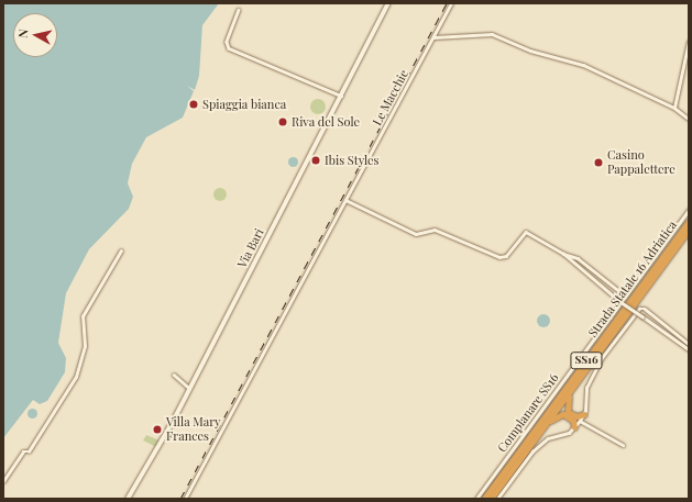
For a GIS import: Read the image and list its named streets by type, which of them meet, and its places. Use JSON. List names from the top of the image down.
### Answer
{
  "streets": {
    "highway": ["Strada Statale 16 Adriatica", "SS16"],
    "main road": ["Via Bari"],
    "street": ["Le Macchie", "Complanare SS16"]
  },
  "places": [
    "Spiaggia bianca",
    "Riva del Sole",
    "Ibis Styles",
    "Casino Pappalettere",
    "Villa Mary Frances"
  ],
  "north": "left"
}
